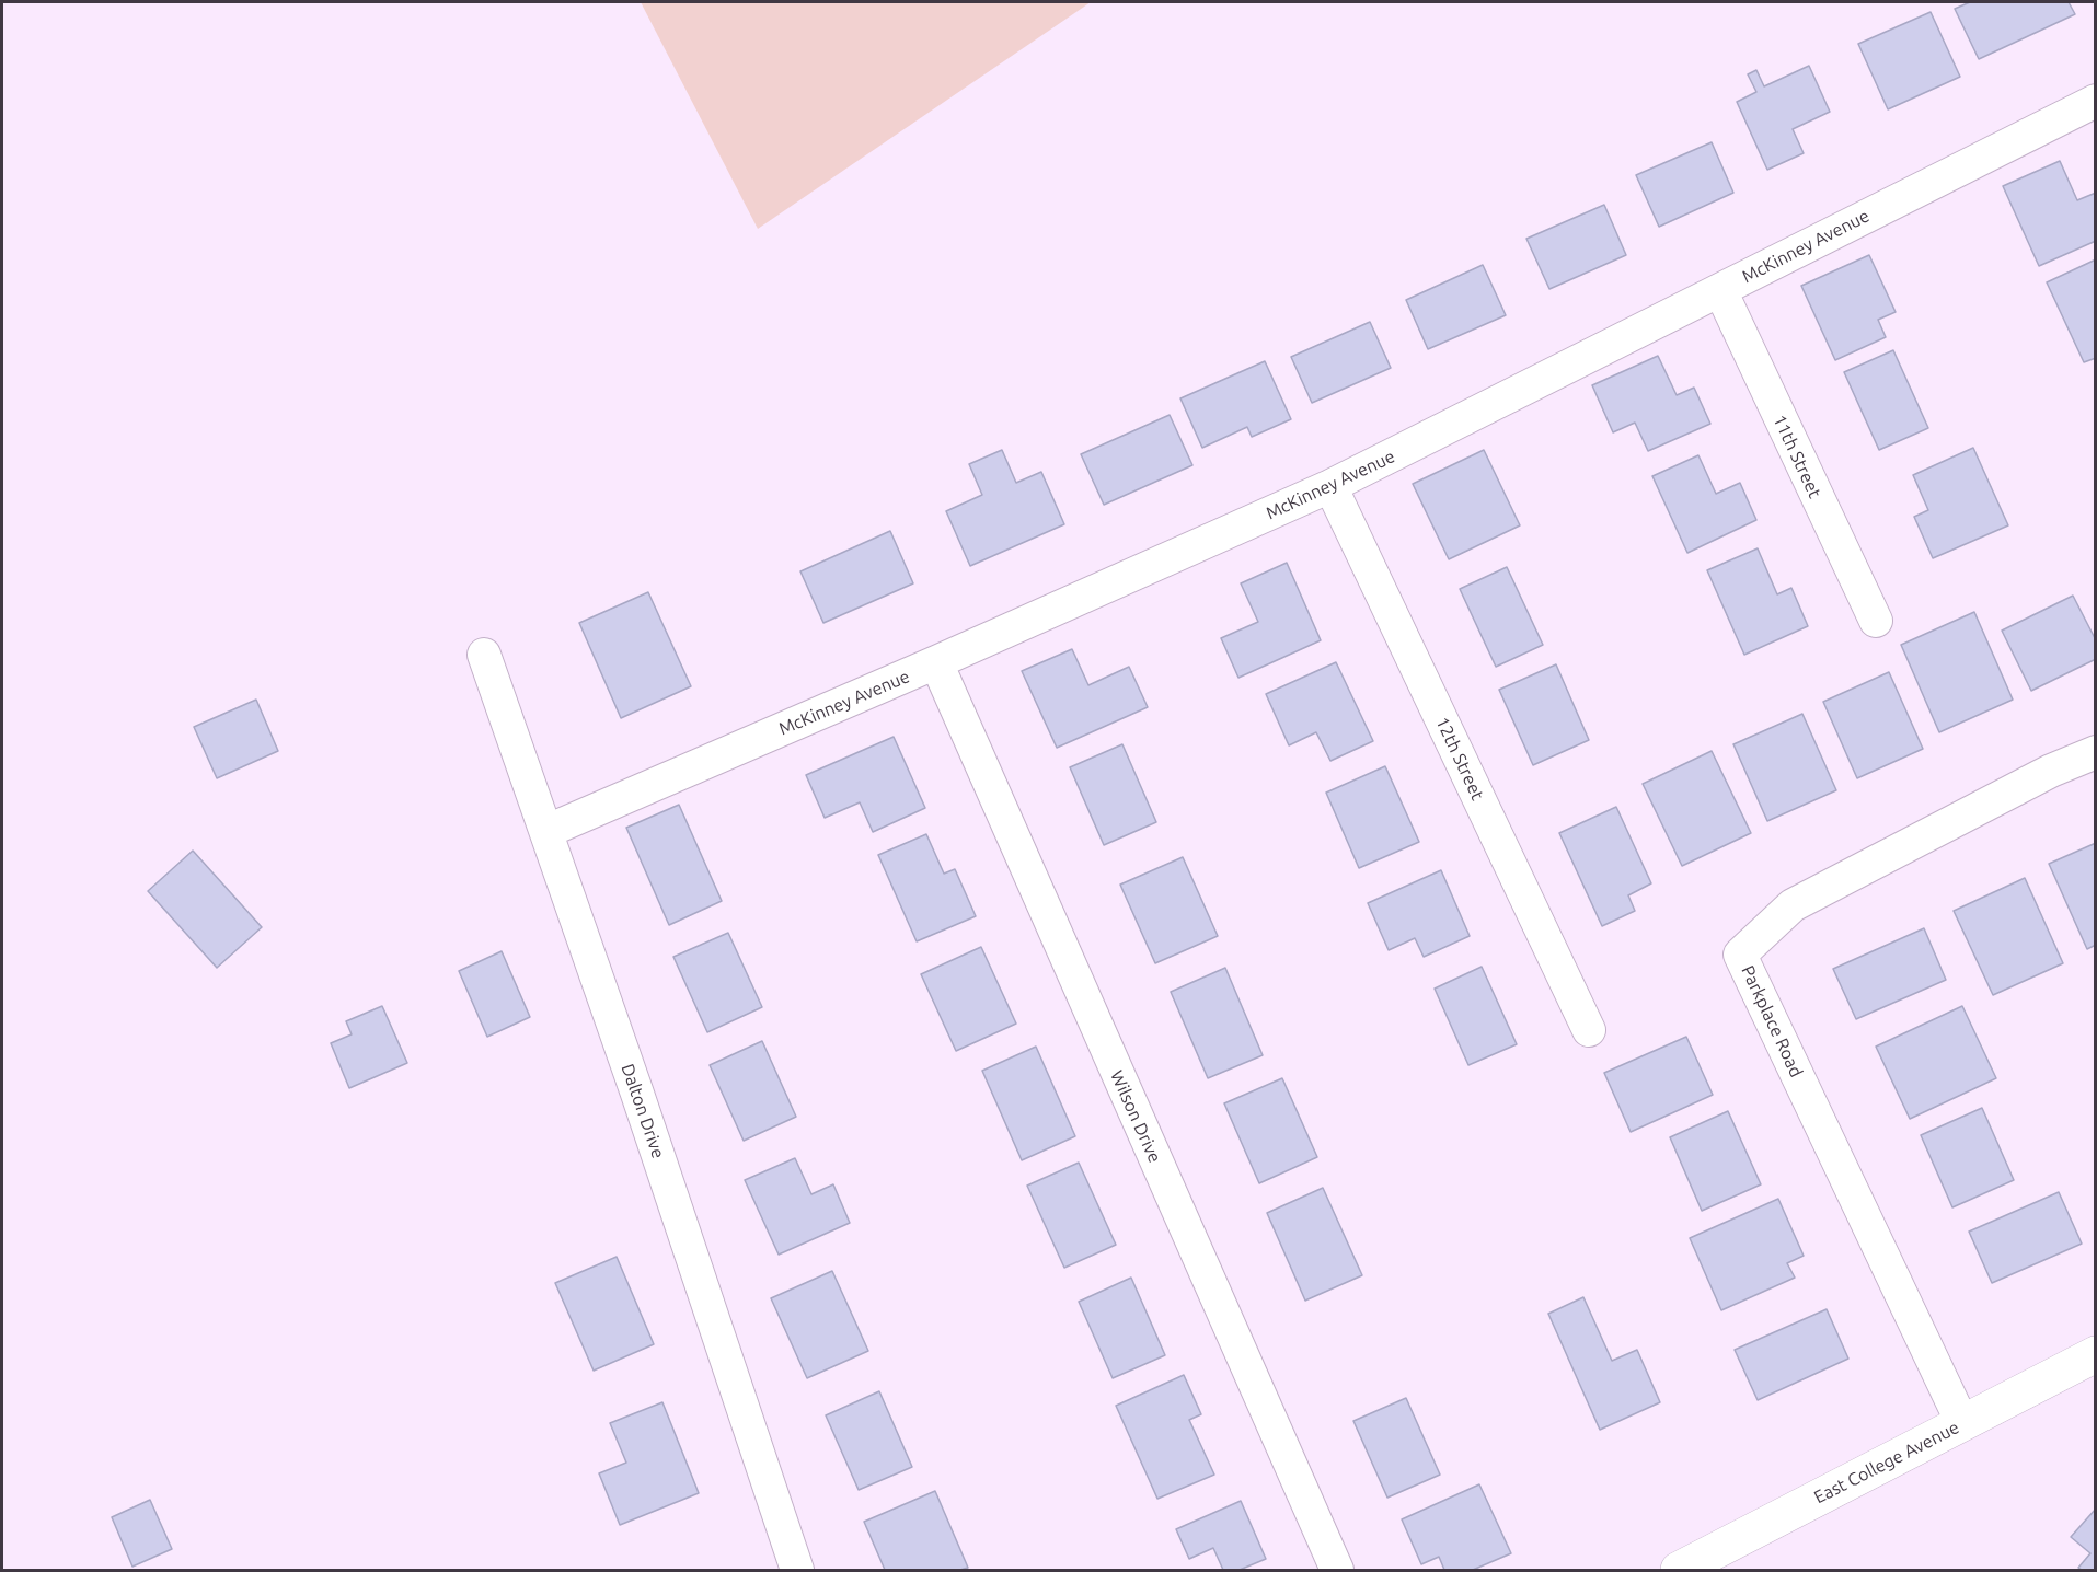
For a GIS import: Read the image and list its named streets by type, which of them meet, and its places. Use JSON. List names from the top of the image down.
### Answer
{
  "streets": {
    "street": [
      "McKinney Avenue",
      "11th Street",
      "12th Street",
      "Parkplace Road",
      "Dalton Drive",
      "Wilson Drive",
      "East College Avenue"
    ]
  },
  "crossings": [
    ["McKinney Avenue", "11th Street"],
    ["McKinney Avenue", "12th Street"],
    ["McKinney Avenue", "Dalton Drive"],
    ["McKinney Avenue", "Wilson Drive"],
    ["Parkplace Road", "East College Avenue"]
  ]
}
